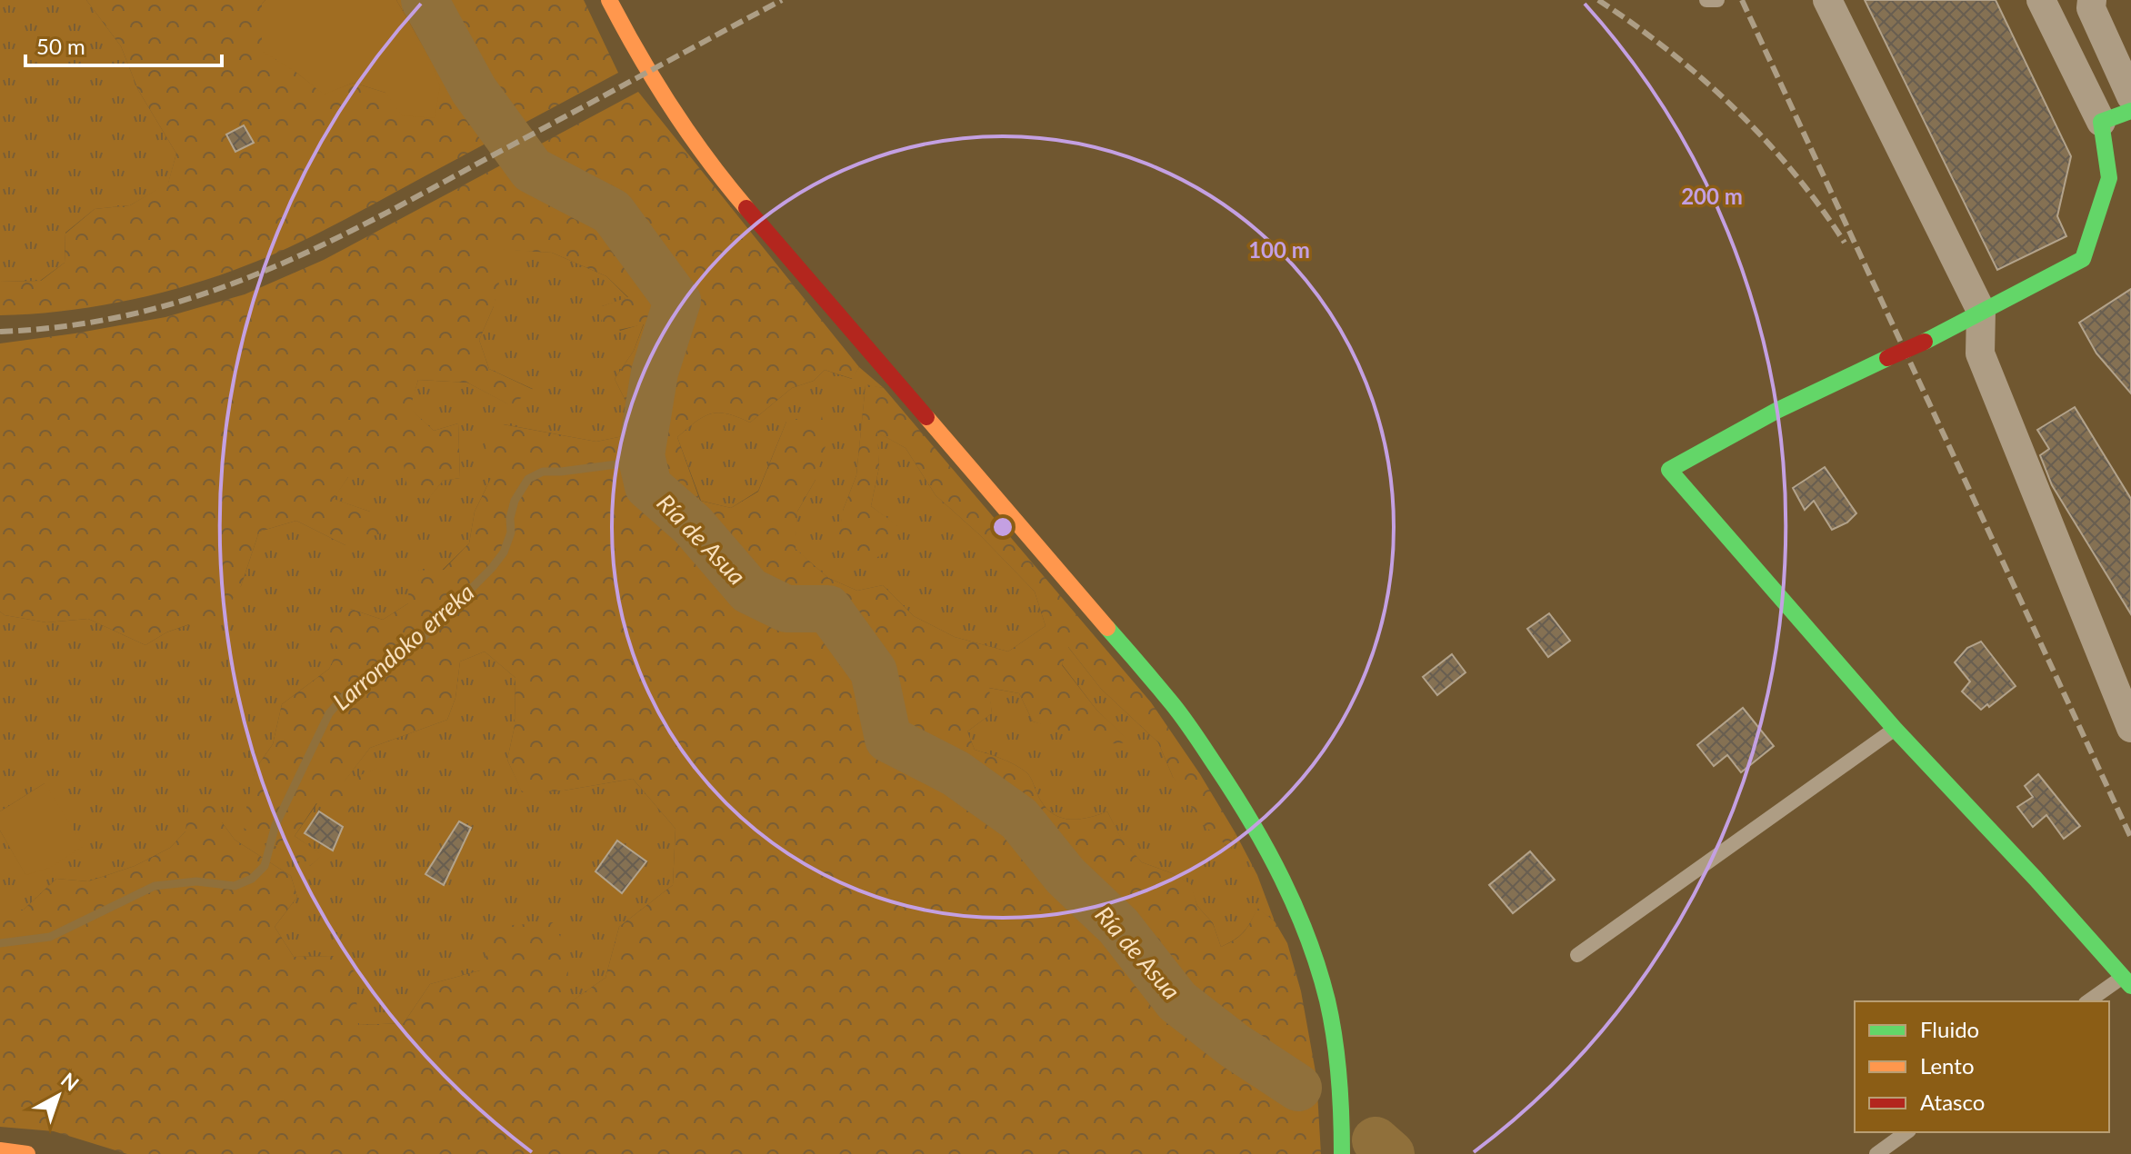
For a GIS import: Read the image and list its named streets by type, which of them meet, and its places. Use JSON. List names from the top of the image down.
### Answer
{
  "water": ["Ría de Asua", "Larrondoko erreka"],
  "legend": ["Fluido", "Lento", "Atasco"],
  "scale_bar": "50 m",
  "north": "top right",
  "rings": ["200 m", "100 m"]
}
